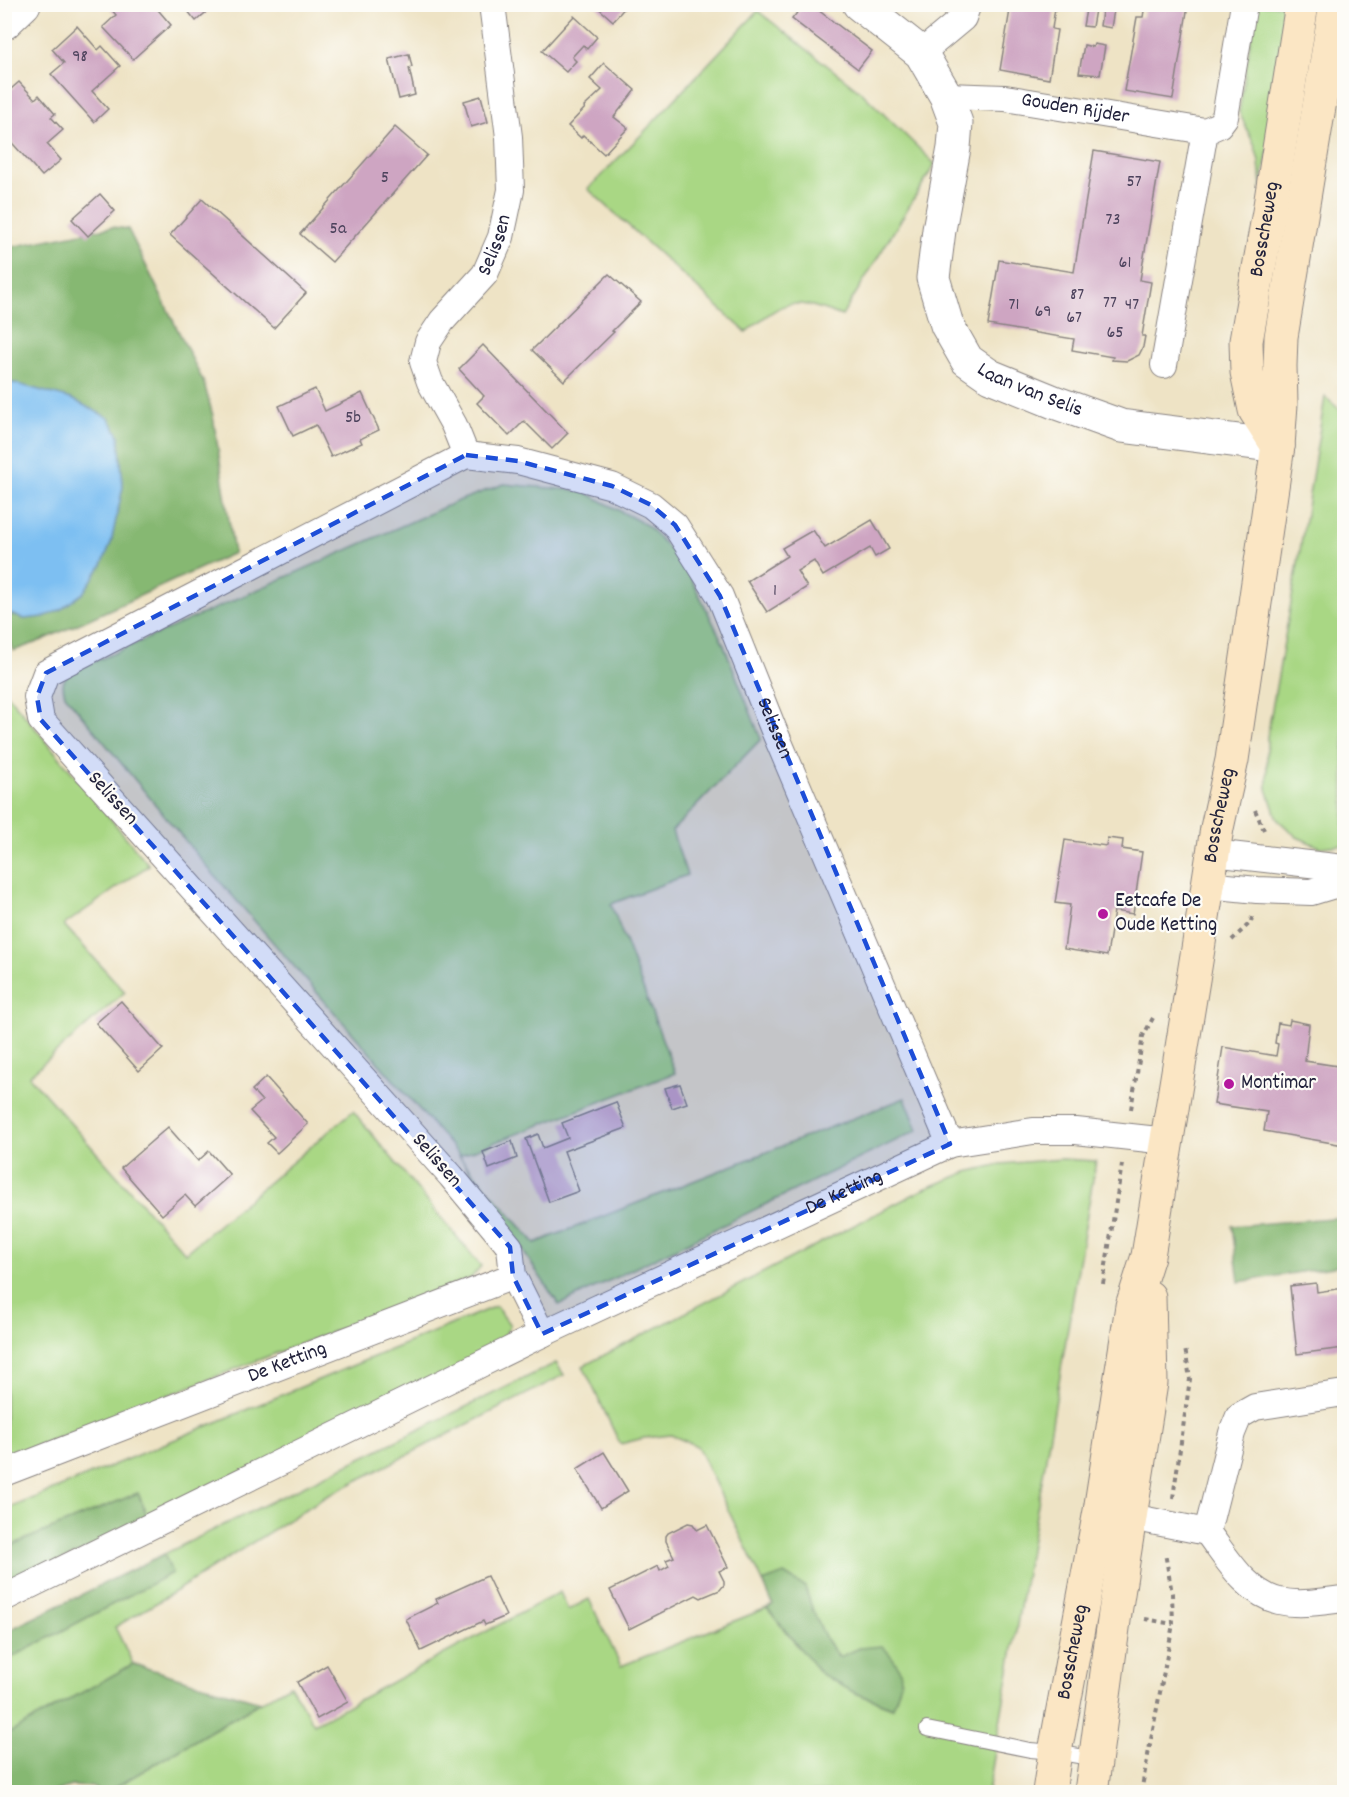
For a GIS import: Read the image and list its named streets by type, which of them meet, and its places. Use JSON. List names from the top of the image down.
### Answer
{
  "streets": {
    "main road": ["Bosscheweg"],
    "street": [
      "Gouden Rijder",
      "Selissen",
      "Laan van Selis",
      "De Ketting"
    ]
  },
  "crossings": [
    ["Gouden Rijder", "Laan van Selis"],
    ["Bosscheweg", "Laan van Selis"],
    ["Bosscheweg", "De Ketting"],
    ["Selissen", "De Ketting"]
  ],
  "places": ["Eetcafe De Oude Ketting", "Montimar"],
  "house_numbers": [
    "98",
    "5",
    "57",
    "73",
    "5a",
    "61",
    "87",
    "77",
    "71",
    "47",
    "69",
    "67",
    "65",
    "5b",
    "1"
  ]
}
